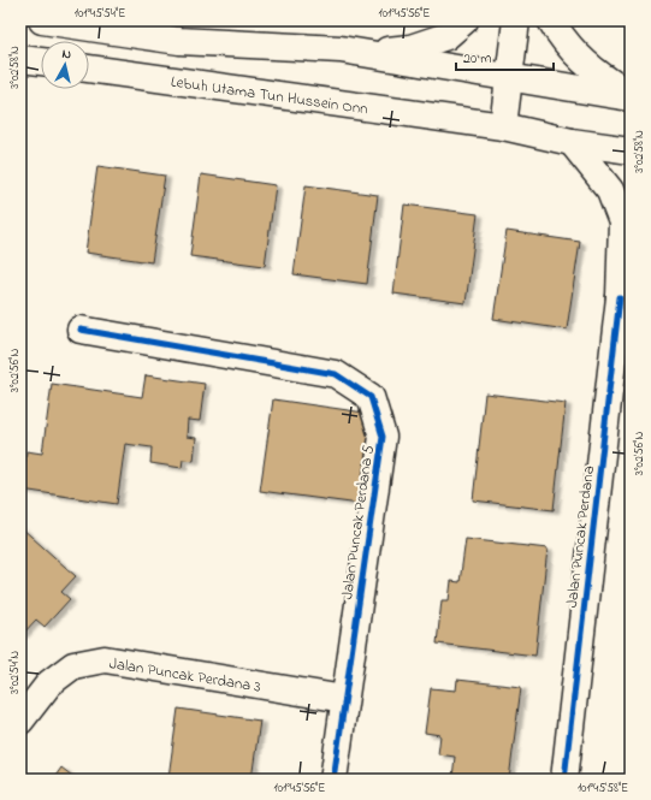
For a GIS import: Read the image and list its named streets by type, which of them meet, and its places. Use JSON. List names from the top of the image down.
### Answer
{
  "streets": {
    "street": [
      "Lebuh Utama Tun Hussein Onn",
      "Jalan Puncak Perdana 5",
      "Jalan Puncak Perdana",
      "Jalan Puncak Perdana 3"
    ]
  },
  "crossings": [
    ["Lebuh Utama Tun Hussein Onn", "Jalan Puncak Perdana"],
    ["Jalan Puncak Perdana 5", "Jalan Puncak Perdana 3"]
  ],
  "scale_bar": "20 m",
  "north": "top",
  "coordinates": [
    "101°45'54\"E",
    "101°45'56\"E",
    "3°02'58\"N",
    "3°02'56\"N",
    "3°02'54\"N",
    "101°45'58\"E"
  ]
}
